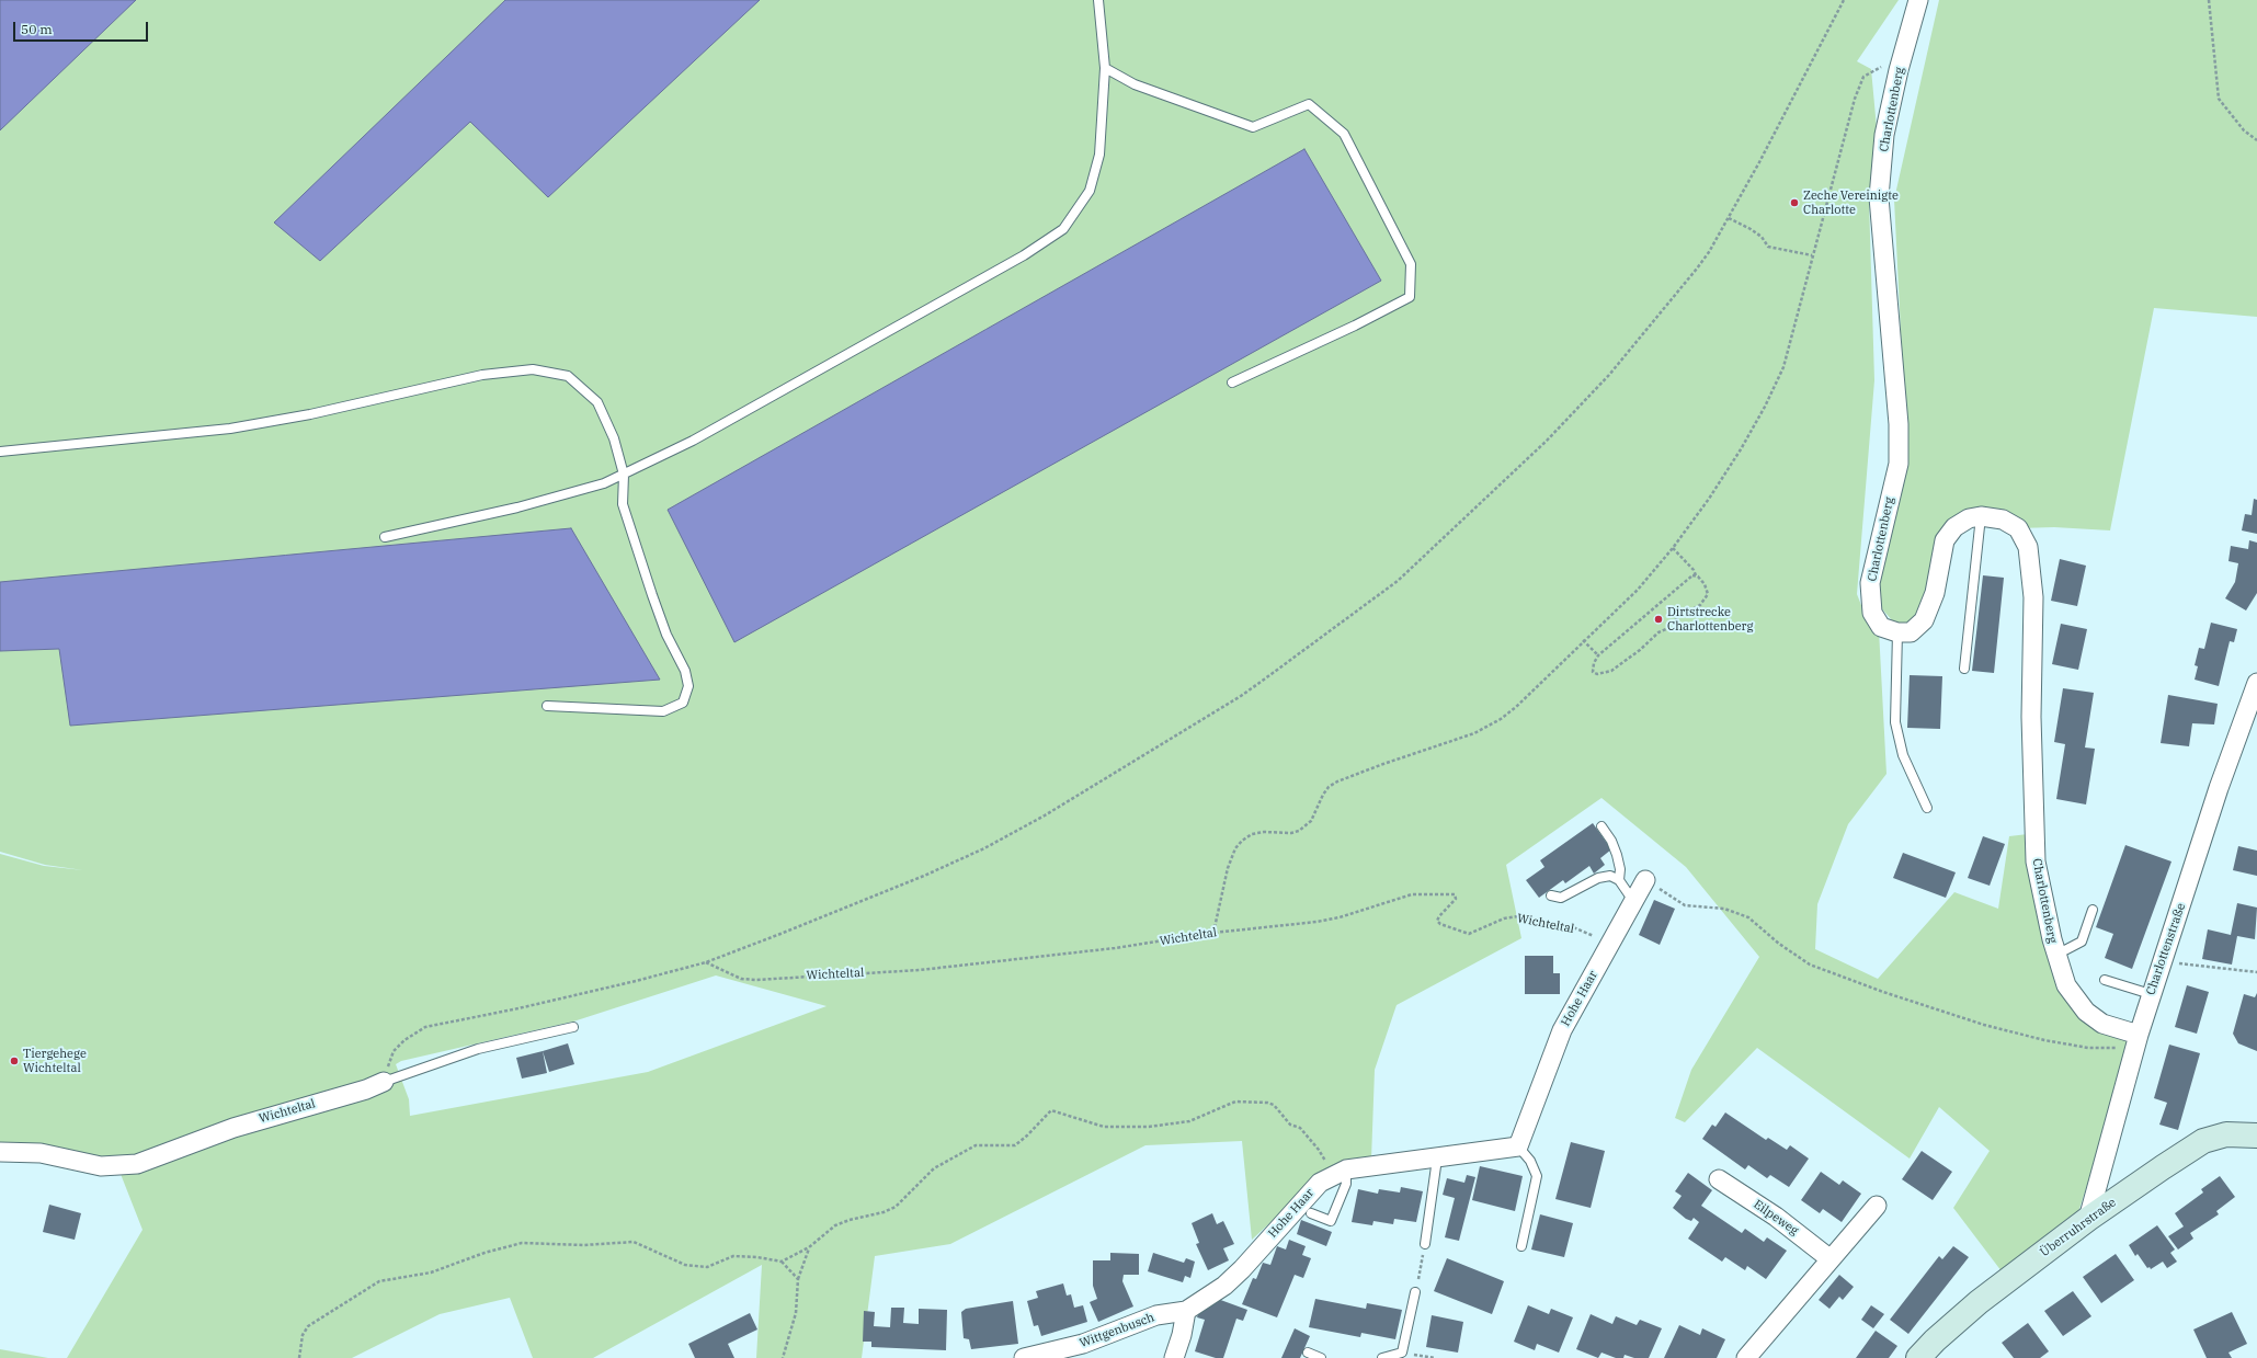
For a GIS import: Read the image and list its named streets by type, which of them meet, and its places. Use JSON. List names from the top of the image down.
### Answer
{
  "streets": {
    "main road": ["Überruhrstraße"],
    "street": [
      "Charlottenberg",
      "Wichteltal",
      "Charlottenstraße",
      "Hohe Haar",
      "Eilpeweg",
      "Wittgenbusch"
    ]
  },
  "crossings": [
    ["Charlottenberg", "Charlottenstraße"],
    ["Wichteltal", "Hohe Haar"],
    ["Charlottenstraße", "Überruhrstraße"],
    ["Hohe Haar", "Wittgenbusch"]
  ],
  "places": ["Zeche Vereinigte Charlotte", "Dirtstrecke Charlottenberg", "Tiergehege Wichteltal"],
  "scale_bar": "50 m"
}
